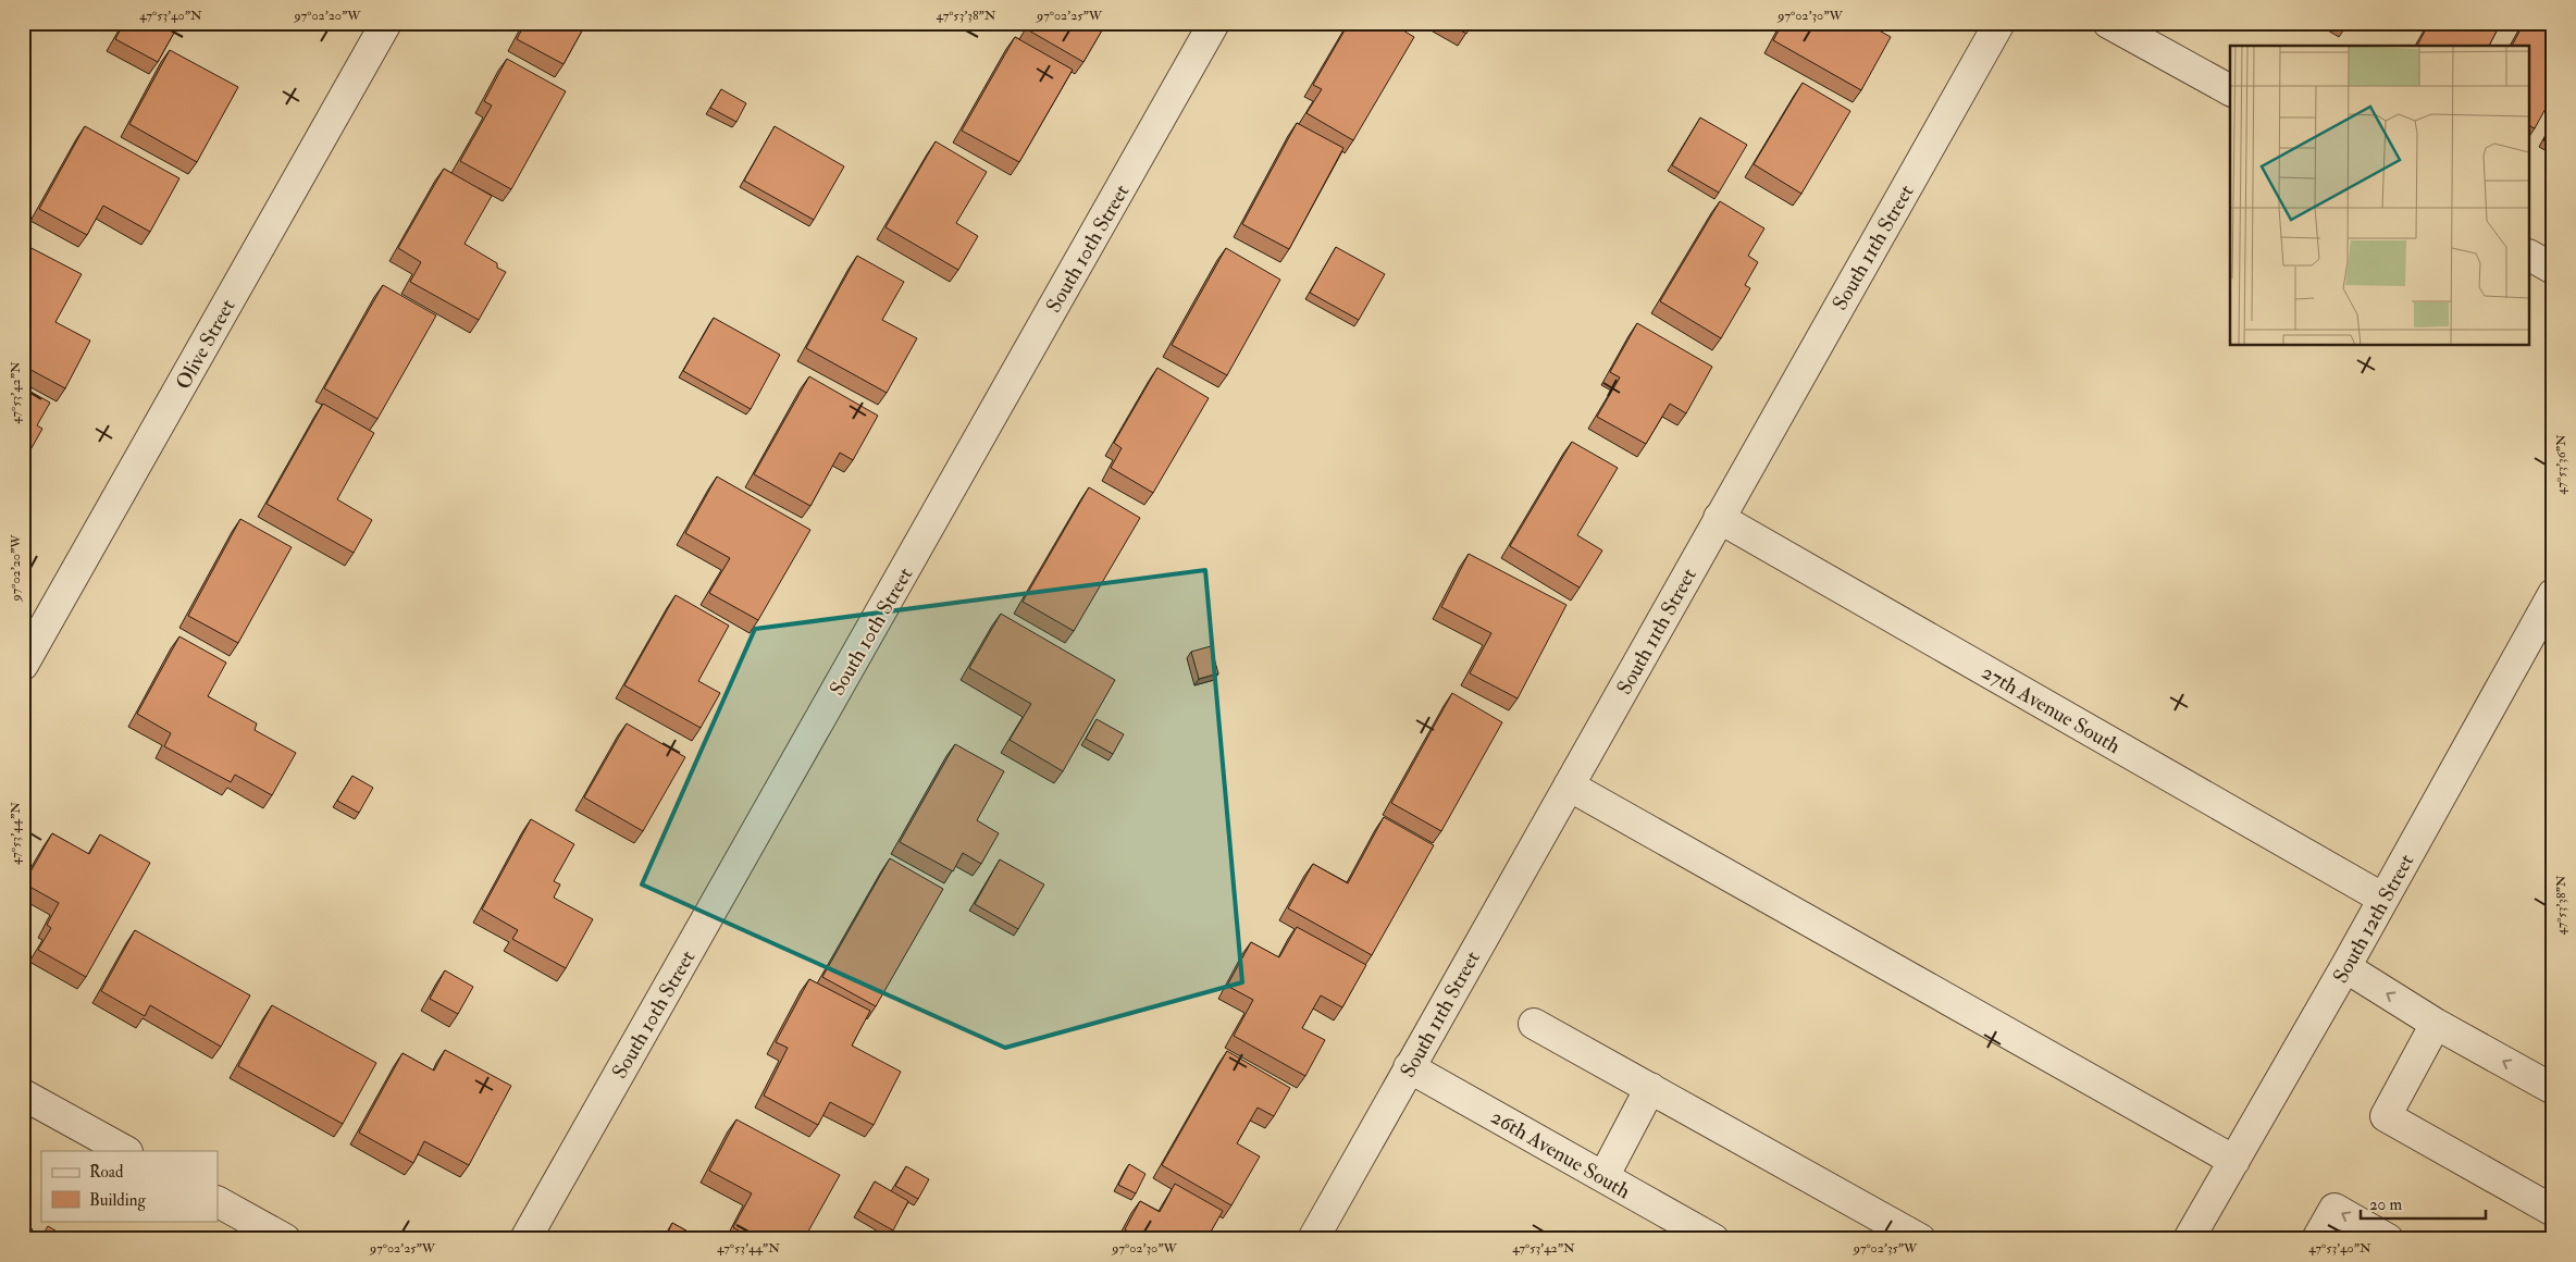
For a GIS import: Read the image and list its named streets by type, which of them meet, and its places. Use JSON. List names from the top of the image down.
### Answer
{
  "streets": {
    "street": [
      "South 11th Street",
      "South 10th Street",
      "Olive Street",
      "27th Avenue South",
      "South 12th Street",
      "26th Avenue South"
    ]
  },
  "crossings": [
    ["South 11th Street", "27th Avenue South"],
    ["South 11th Street", "26th Avenue South"],
    ["27th Avenue South", "South 12th Street"]
  ],
  "legend": ["Road", "Building"],
  "scale_bar": "20 m",
  "coordinates": [
    "47°53'40\"N",
    "97°02'20\"W",
    "47°53'38\"N",
    "97°02'25\"W",
    "97°02'30\"W",
    "47°53'42\"N",
    "47°53'36\"N",
    "47°53'44\"N",
    "97°02'35\"W"
  ]
}
